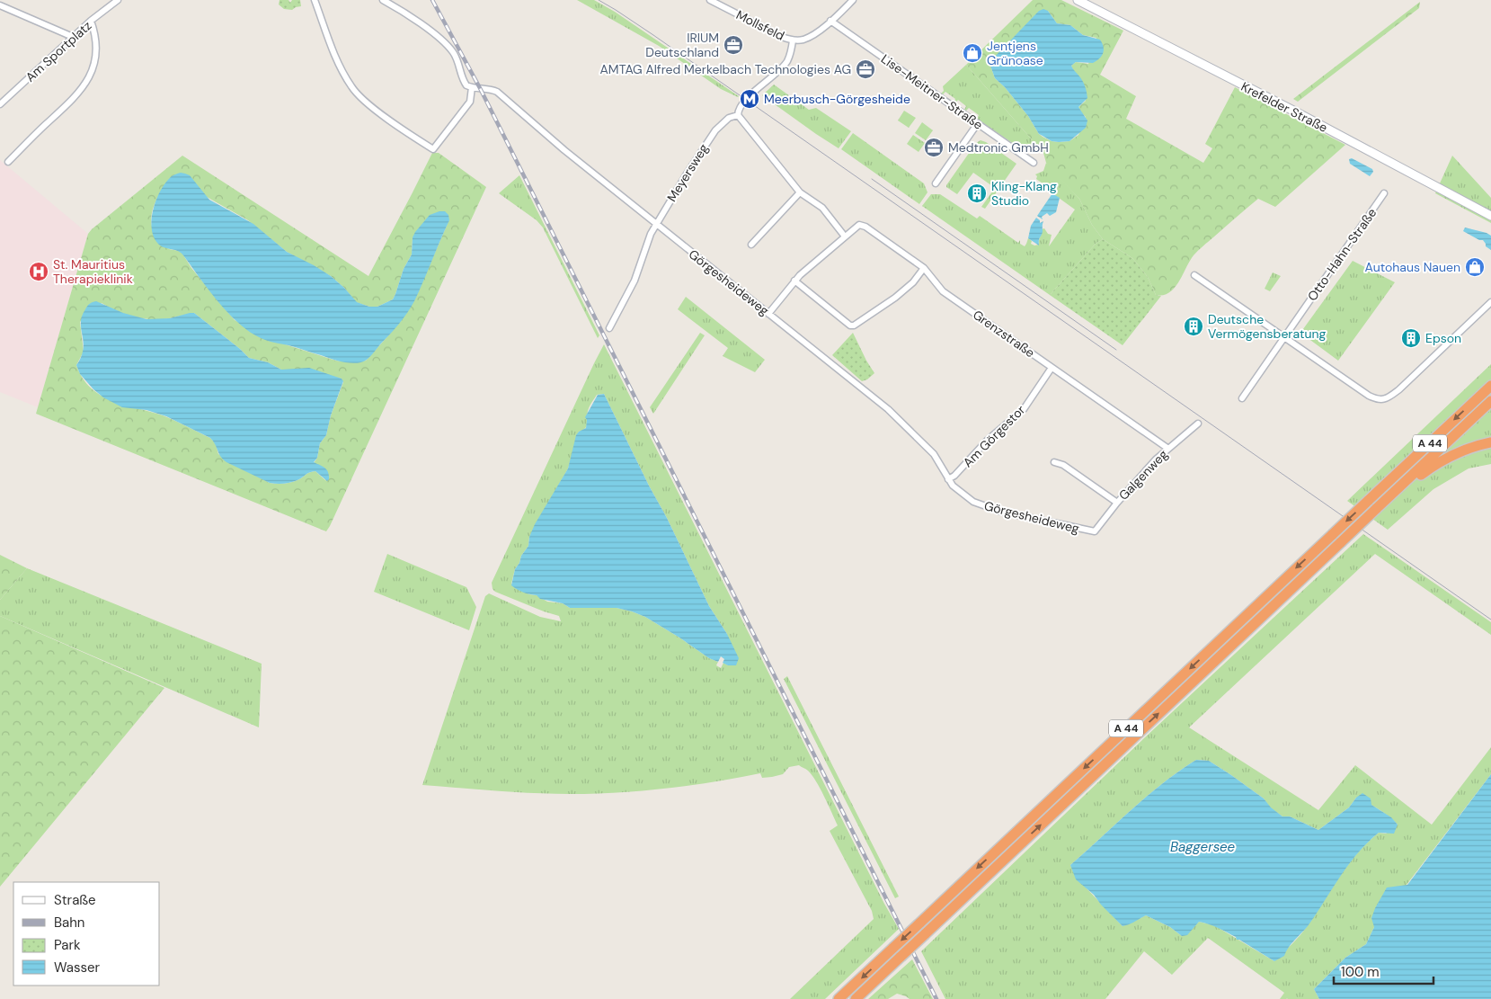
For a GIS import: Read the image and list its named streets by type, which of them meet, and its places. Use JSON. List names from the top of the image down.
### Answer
{
  "streets": {
    "highway": ["A 44"],
    "main road": ["Krefelder Straße"],
    "street": [
      "Mollsfeld",
      "Am Sportplatz",
      "Lise-Meitner-Straße",
      "Meyersweg",
      "Otto-Hahn-Straße",
      "Görgesheideweg",
      "Grenzstraße",
      "Am Görgestor",
      "Galgenweg"
    ]
  },
  "crossings": [
    ["Mollsfeld", "Lise-Meitner-Straße"],
    ["Mollsfeld", "Meyersweg"],
    ["Meyersweg", "Görgesheideweg"],
    ["Görgesheideweg", "Am Görgestor"],
    ["Görgesheideweg", "Galgenweg"],
    ["Grenzstraße", "Am Görgestor"],
    ["Grenzstraße", "Galgenweg"]
  ],
  "water": ["Baggersee"],
  "places": {
    "office": ["IRIUM Deutschland", "AMTAG Alfred Merkelbach Technologies AG", "Medtronic GmbH"],
    "shop": ["Jentjens Grünoase", "Autohaus Nauen"],
    "metro station": ["Meerbusch-Görgesheide"],
    "building": ["Kling-Klang Studio", "Deutsche Vermögensberatung", "Epson"],
    "hospital": ["St. Mauritius Therapieklinik"]
  },
  "legend": [
    "Straße",
    "Bahn",
    "Park",
    "Wasser"
  ],
  "scale_bar": "100 m"
}
